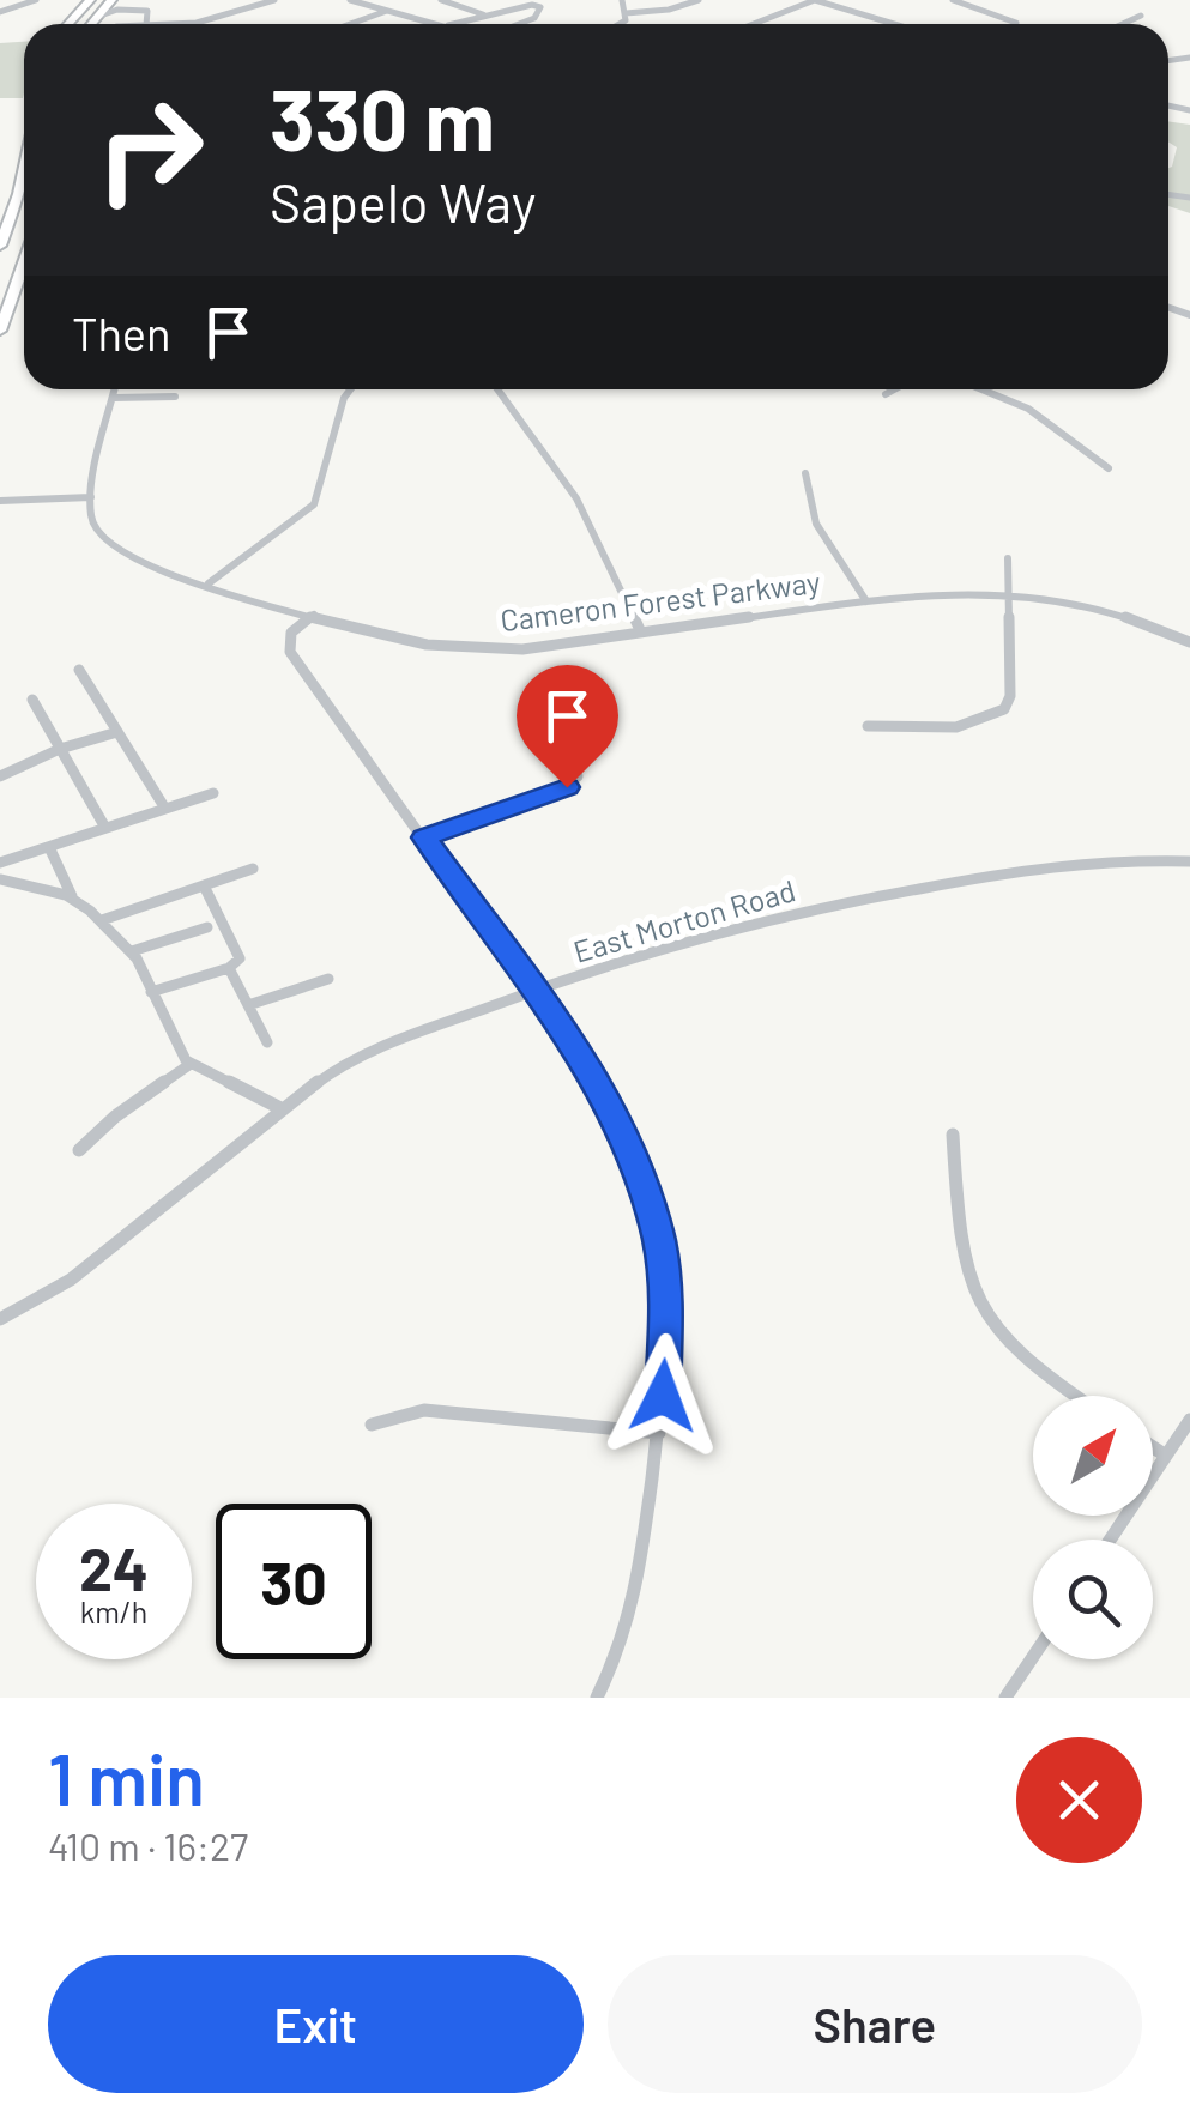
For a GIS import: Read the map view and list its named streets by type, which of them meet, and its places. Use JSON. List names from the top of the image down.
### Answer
{
  "streets": {
    "street": ["Cameron Forest Parkway", "East Morton Road"]
  },
  "north": "top right",
  "page": {
    "turn": ["330 m", "Sapelo Way"],
    "then": "Then",
    "speed": "24 km/h",
    "limit": "30",
    "heading": ["1 min", "410 m · 16:27"],
    "buttons": ["Exit", "Share"]
  }
}
